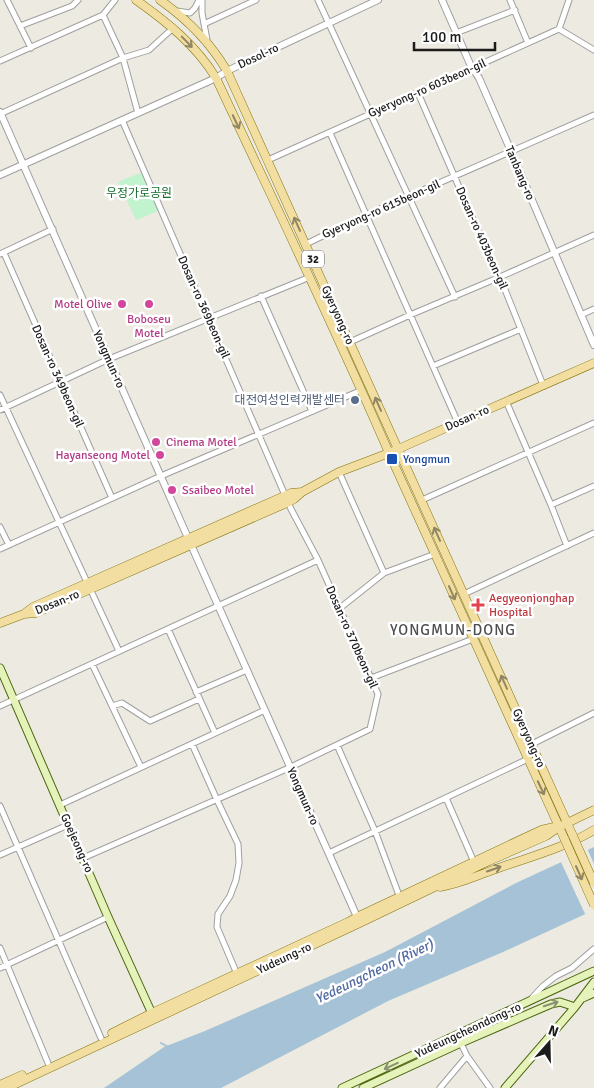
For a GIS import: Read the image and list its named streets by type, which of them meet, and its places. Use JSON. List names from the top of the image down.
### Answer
{
  "streets": {
    "main road": [
      "32",
      "Gyeryong-ro",
      "Dosan-ro",
      "Goejeong-ro",
      "Yudeung-ro",
      "Yudeungcheondong-ro"
    ],
    "street": [
      "Dosol-ro",
      "Gyeryong-ro 603beon-gil",
      "Tanbang-ro",
      "Gyeryong-ro 615beon-gil",
      "Dosan-ro 403beon-gil",
      "Dosan-ro 369beon-gil",
      "Yongmun-ro",
      "Dosan-ro 349beon-gil",
      "Dosan-ro 370beon-gil"
    ]
  },
  "crossings": [
    ["Dosol-ro", "Dosan-ro 369beon-gil"],
    ["Dosol-ro", "Gyeryong-ro"],
    ["Dosol-ro", "Yongmun-ro"],
    ["Gyeryong-ro 603beon-gil", "Tanbang-ro"],
    ["Gyeryong-ro 603beon-gil", "Dosan-ro 403beon-gil"],
    ["Gyeryong-ro 603beon-gil", "Gyeryong-ro"],
    ["Tanbang-ro", "Gyeryong-ro 615beon-gil"],
    ["Gyeryong-ro 615beon-gil", "Dosan-ro 403beon-gil"],
    ["Gyeryong-ro 615beon-gil", "Gyeryong-ro"],
    ["Dosan-ro 403beon-gil", "Dosan-ro"],
    ["Dosan-ro 369beon-gil", "Dosan-ro"],
    ["Dosan-ro 369beon-gil", "Dosan-ro 370beon-gil"],
    ["Gyeryong-ro", "Dosan-ro"],
    ["Gyeryong-ro", "Yudeung-ro"],
    ["Yongmun-ro", "Dosan-ro"],
    ["Yongmun-ro", "Dosan-ro 370beon-gil"],
    ["Yongmun-ro", "Yudeung-ro"],
    ["Dosan-ro", "Dosan-ro 370beon-gil"],
    ["Dosan-ro 370beon-gil", "Goejeong-ro"],
    ["Goejeong-ro", "Yudeung-ro"]
  ],
  "districts": ["YONGMUN-DONG"],
  "water": ["Yedeungcheon (River)"],
  "parks": ["우정가로공원"],
  "places": {
    "other": [
      "Motel Olive",
      "Boboseu Motel",
      "대전여성인력개발센터",
      "Cinema Motel",
      "Hayanseong Motel",
      "Ssaibeo Motel"
    ],
    "transit": ["Yongmun"],
    "health": ["Aegyeonjonghap Hospital"]
  },
  "scale_bar": "100 m",
  "north": "top"
}
